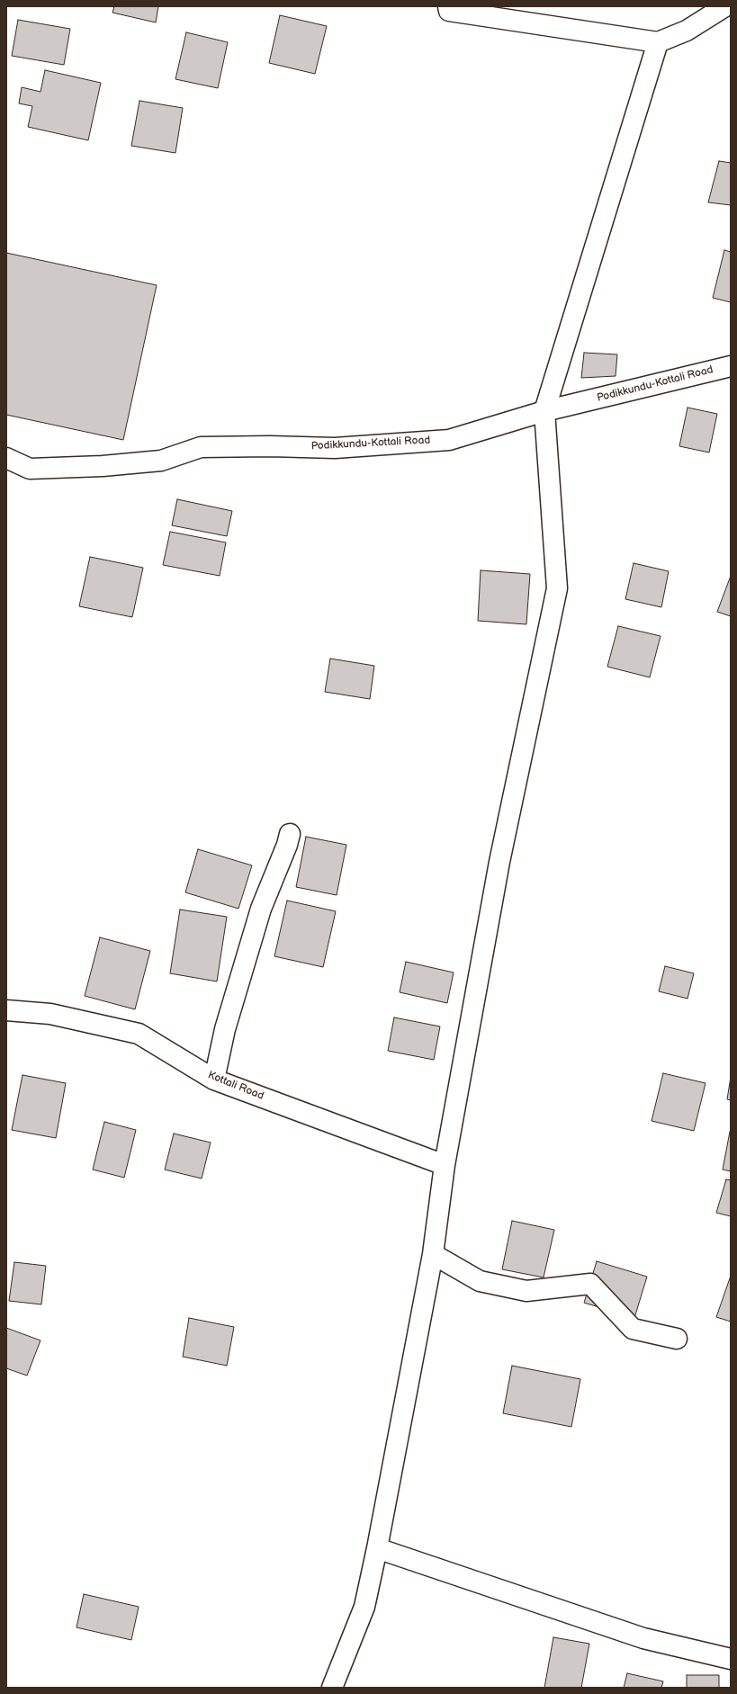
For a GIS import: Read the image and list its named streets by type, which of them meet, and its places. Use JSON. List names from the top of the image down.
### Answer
{
  "streets": {
    "street": ["Podikkundu-Kottali Road", "Kottali Road"]
  }
}
